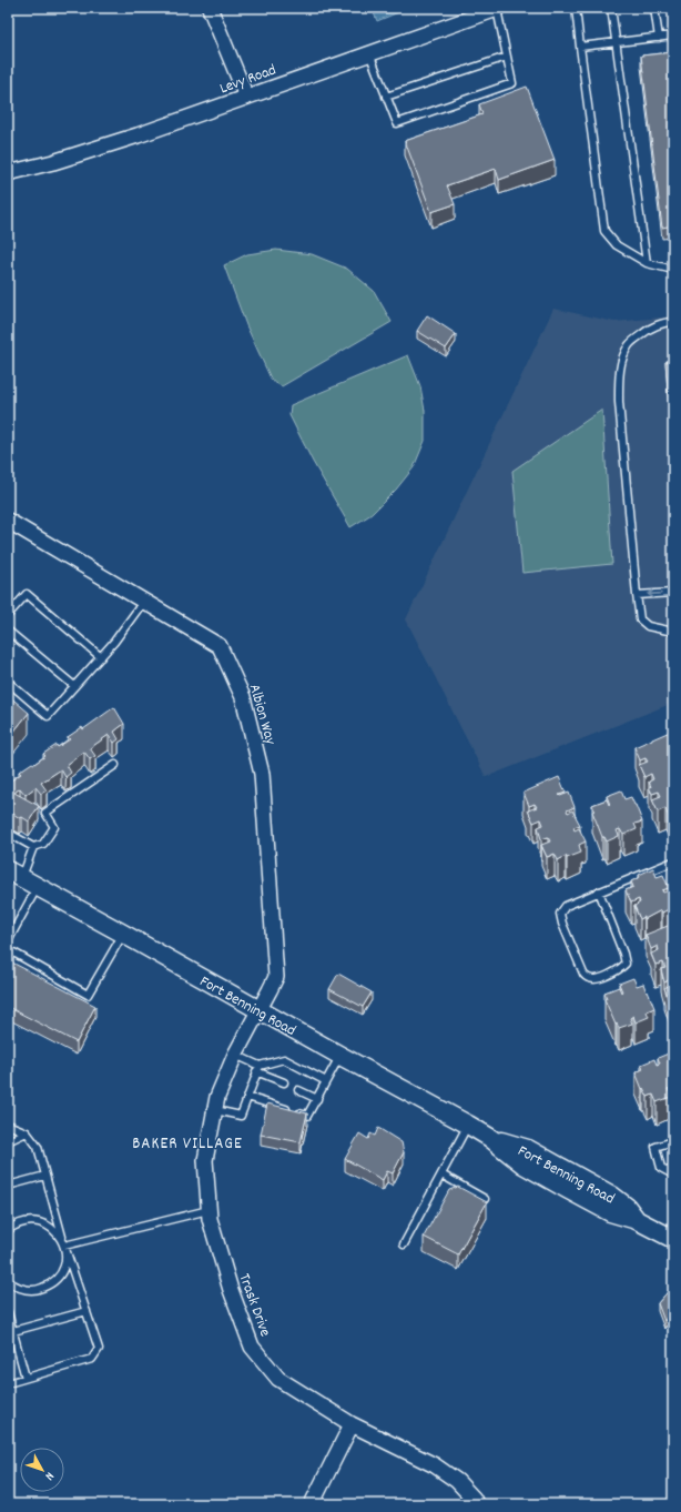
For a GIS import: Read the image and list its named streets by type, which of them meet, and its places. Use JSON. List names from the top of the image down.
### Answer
{
  "streets": {
    "street": [
      "Levy Road",
      "Albion Way",
      "Fort Benning Road",
      "Trask Drive"
    ]
  },
  "crossings": [
    ["Albion Way", "Fort Benning Road"],
    ["Albion Way", "Trask Drive"],
    ["Fort Benning Road", "Trask Drive"]
  ],
  "districts": ["BAKER VILLAGE"],
  "north": "bottom right"
}
